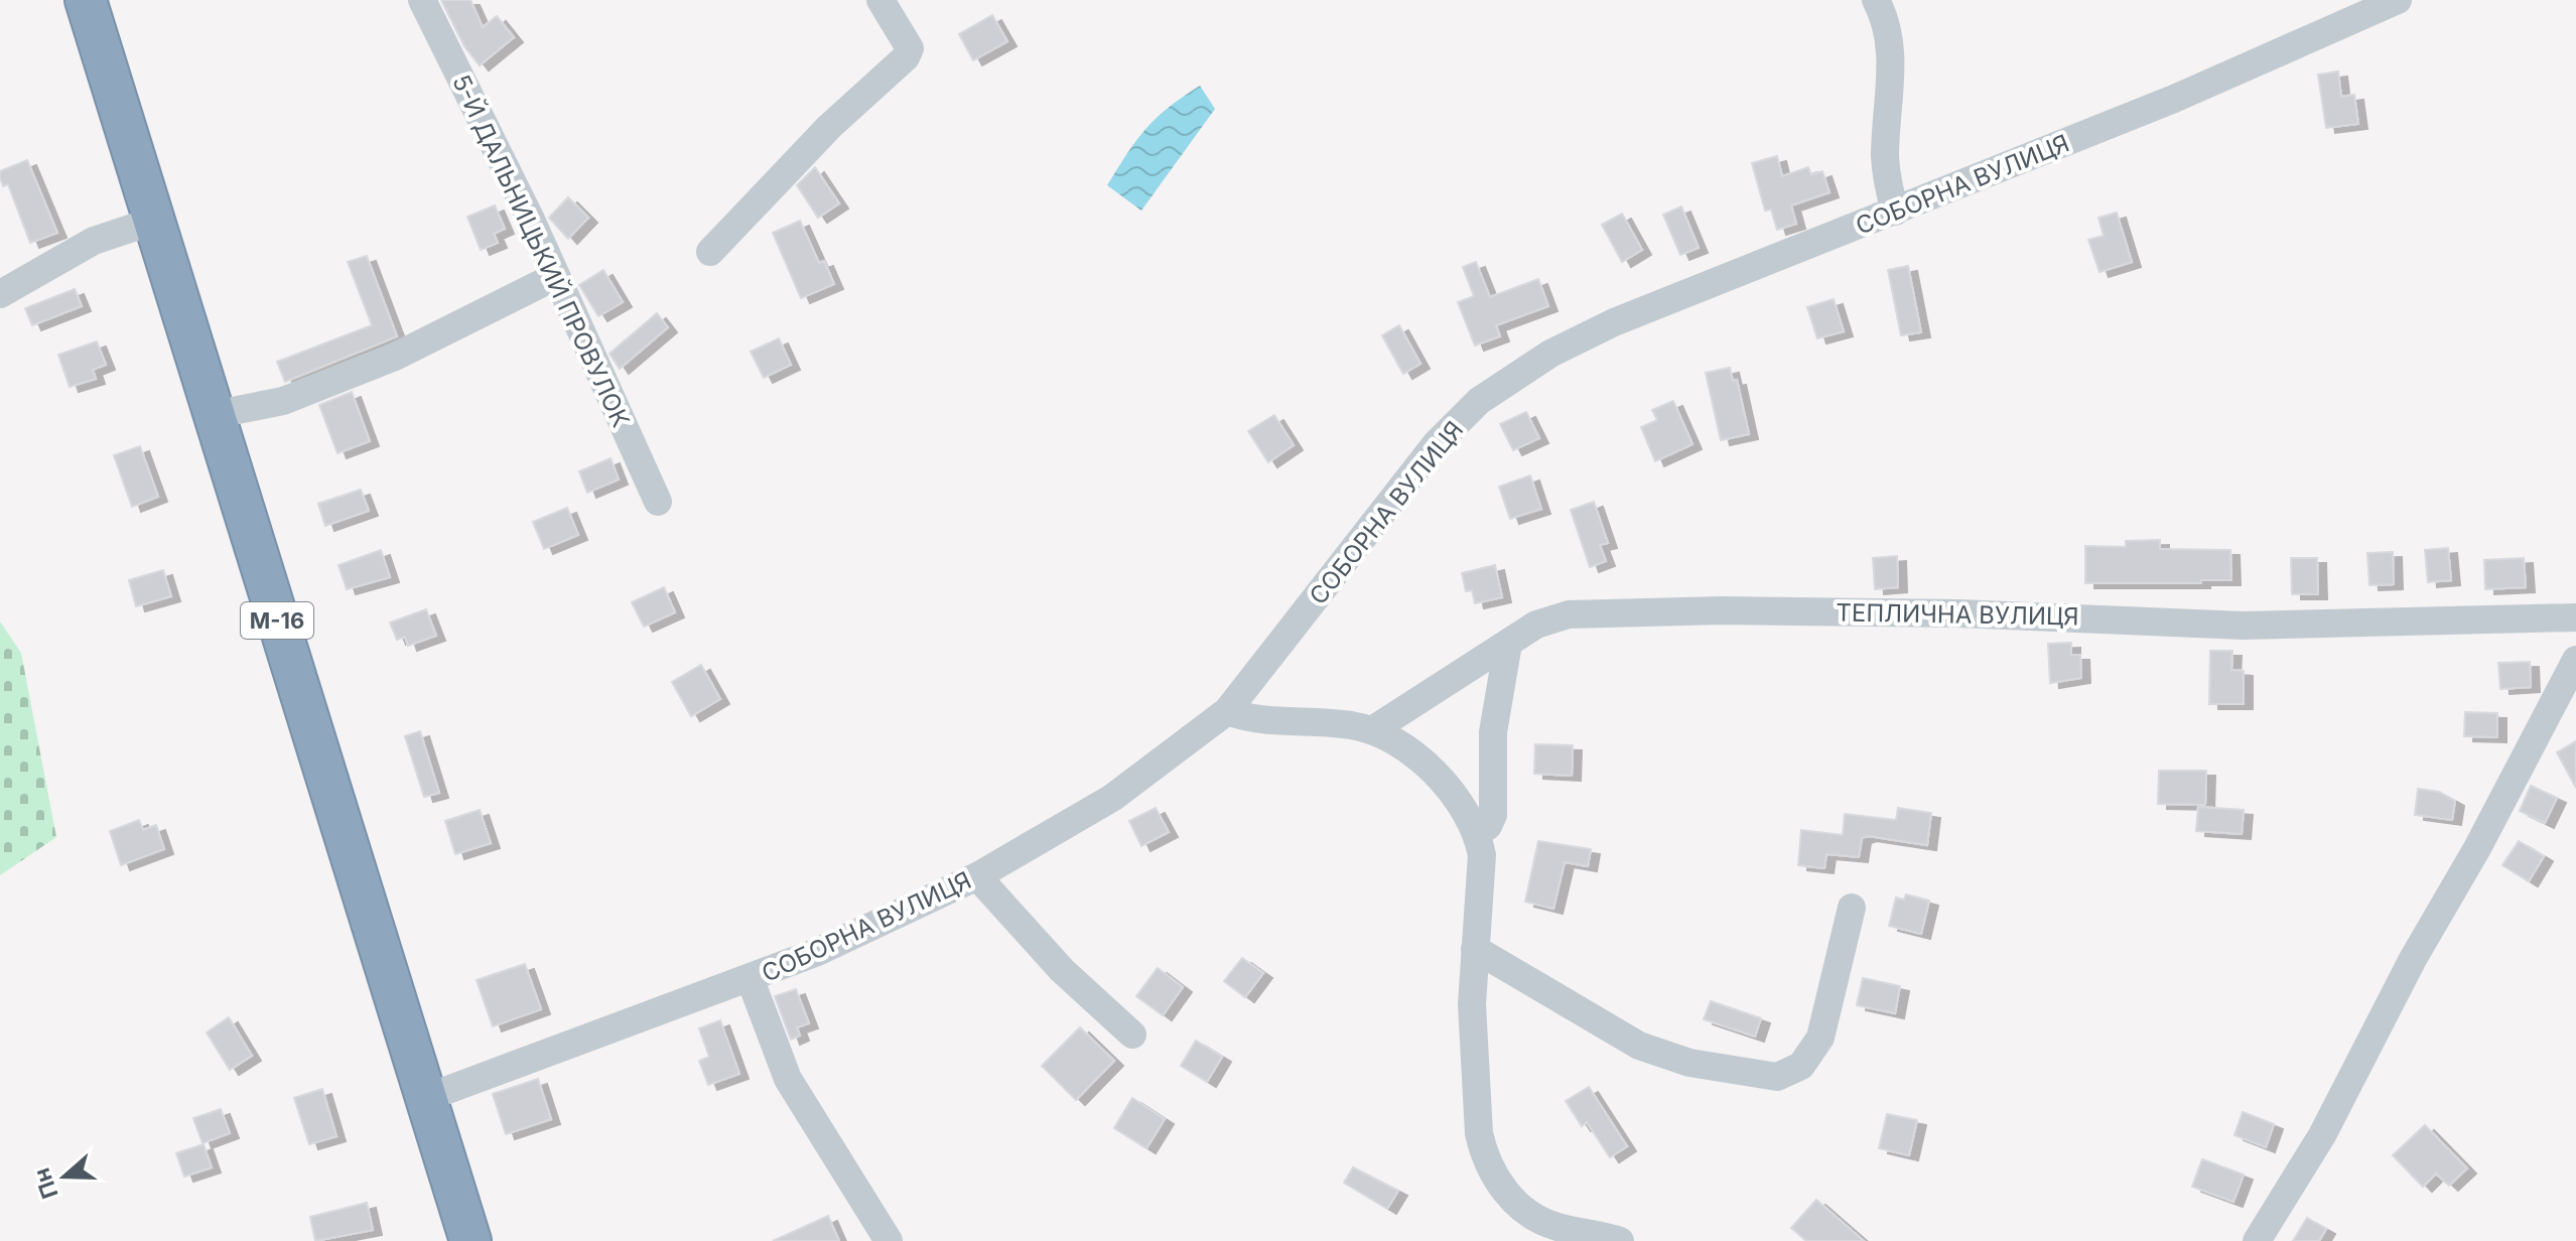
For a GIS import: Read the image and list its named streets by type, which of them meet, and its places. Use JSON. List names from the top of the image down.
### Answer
{
  "streets": {
    "highway": ["М-16"],
    "street": ["СОБОРНА ВУЛИЦЯ", "5-Й ДАЛЬНИЦЬКИЙ ПРОВУЛОК", "ТЕПЛИЧНА ВУЛИЦЯ"]
  },
  "crossings": [
    ["СОБОРНА ВУЛИЦЯ", "М-16"]
  ],
  "north": "left"
}
